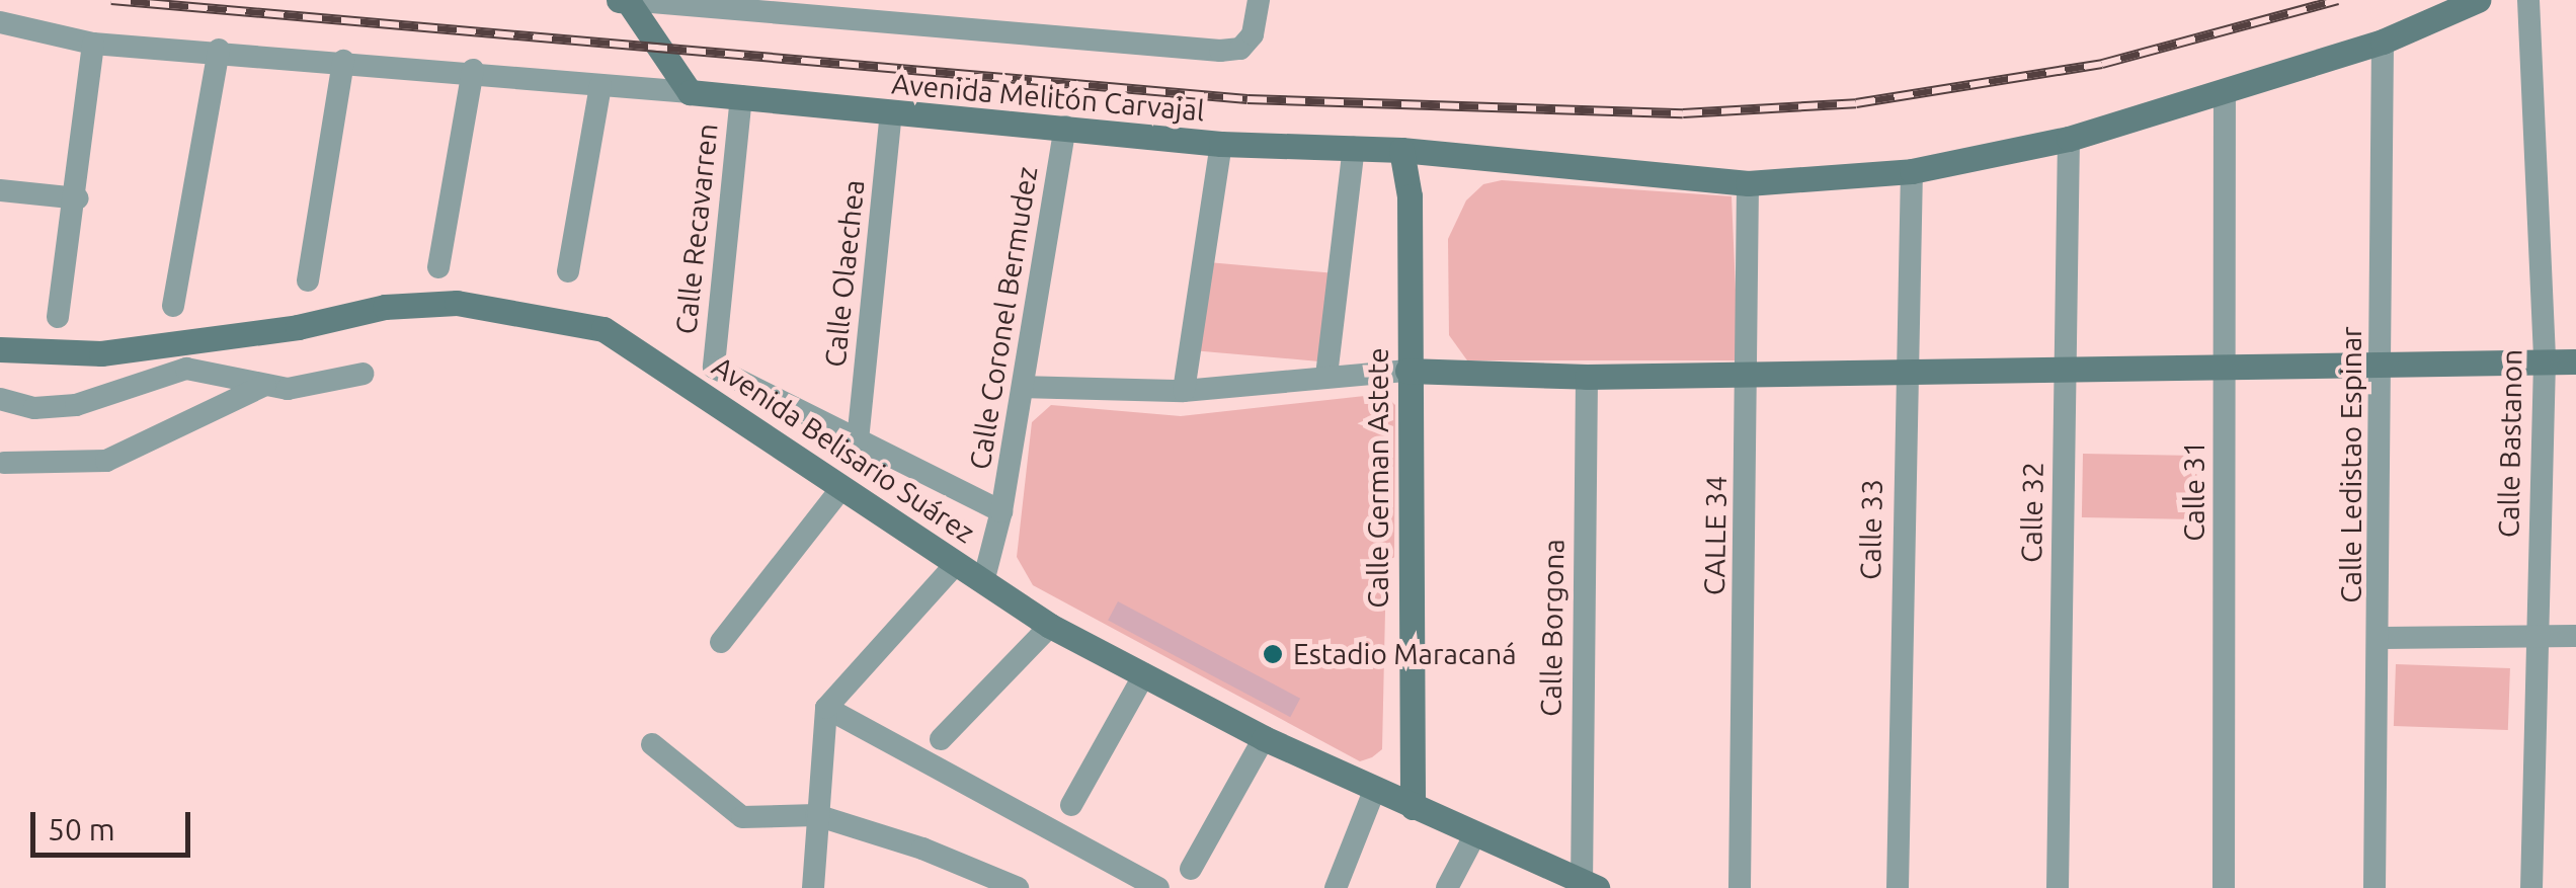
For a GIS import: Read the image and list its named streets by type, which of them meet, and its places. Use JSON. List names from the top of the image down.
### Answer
{
  "streets": {
    "street": [
      "Avenida Melitón Carvajal",
      "Calle Recavarren",
      "Calle Olaechea",
      "Calle Coronel Bermudez",
      "Calle Bastanon",
      "Avenida Belisario Suárez",
      "Calle Ledistao Espinar",
      "Calle German Astete",
      "Calle 31",
      "Calle 32",
      "Calle 33",
      "CALLE 34",
      "Calle Borgona"
    ]
  },
  "crossings": [
    ["Avenida Melitón Carvajal", "Calle Recavarren"],
    ["Avenida Melitón Carvajal", "Calle Olaechea"],
    ["Avenida Melitón Carvajal", "Calle Coronel Bermudez"],
    ["Avenida Melitón Carvajal", "Calle Ledistao Espinar"],
    ["Avenida Melitón Carvajal", "Calle German Astete"],
    ["Avenida Melitón Carvajal", "Calle 31"],
    ["Avenida Melitón Carvajal", "Calle 32"],
    ["Avenida Melitón Carvajal", "Calle 33"],
    ["Avenida Melitón Carvajal", "CALLE 34"],
    ["Calle Recavarren", "Calle Olaechea"],
    ["Calle Coronel Bermudez", "Avenida Belisario Suárez"],
    ["Avenida Belisario Suárez", "Calle German Astete"],
    ["Avenida Belisario Suárez", "Calle Borgona"]
  ],
  "places": ["Estadio Maracaná"],
  "scale_bar": "50 m"
}
